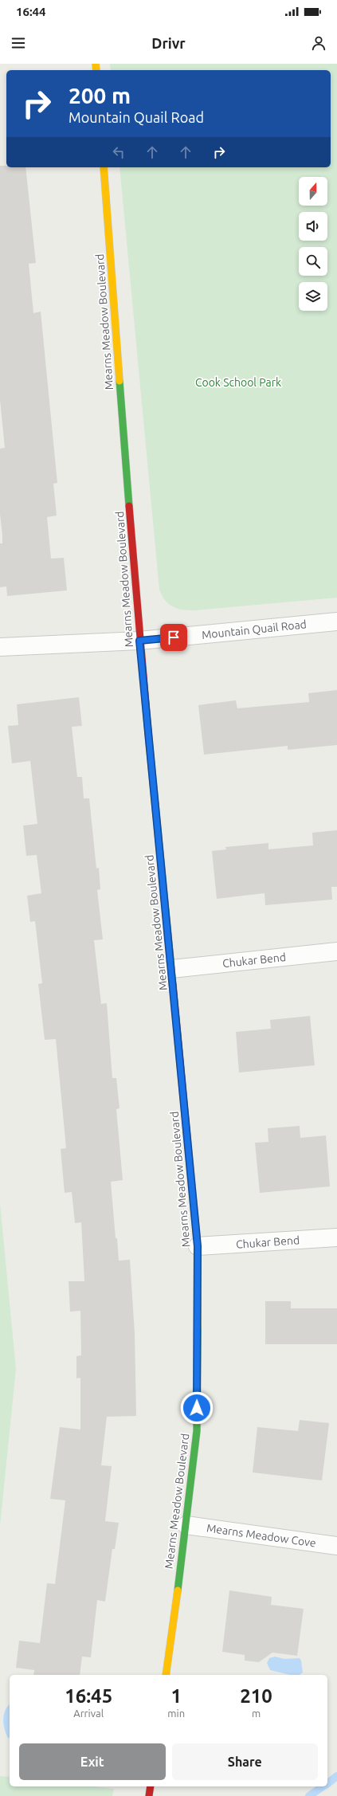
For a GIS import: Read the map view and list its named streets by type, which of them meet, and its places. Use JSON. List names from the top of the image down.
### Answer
{
  "streets": {
    "street": [
      "Mearns Meadow Boulevard",
      "Mountain Quail Road",
      "Chukar Bend",
      "Mearns Meadow Cove"
    ]
  },
  "crossings": [
    ["Mearns Meadow Boulevard", "Mountain Quail Road"],
    ["Mearns Meadow Boulevard", "Chukar Bend"],
    ["Mearns Meadow Boulevard", "Mearns Meadow Cove"]
  ],
  "parks": ["Cook School Park"],
  "north": "top",
  "page": {
    "status": "16:44",
    "header": "Drivr",
    "turn": ["200 m", "Mountain Quail Road"],
    "eta": [
      "16:45",
      "Arrival",
      "1",
      "min",
      "210",
      "m"
    ],
    "buttons": ["Exit", "Share"]
  }
}
